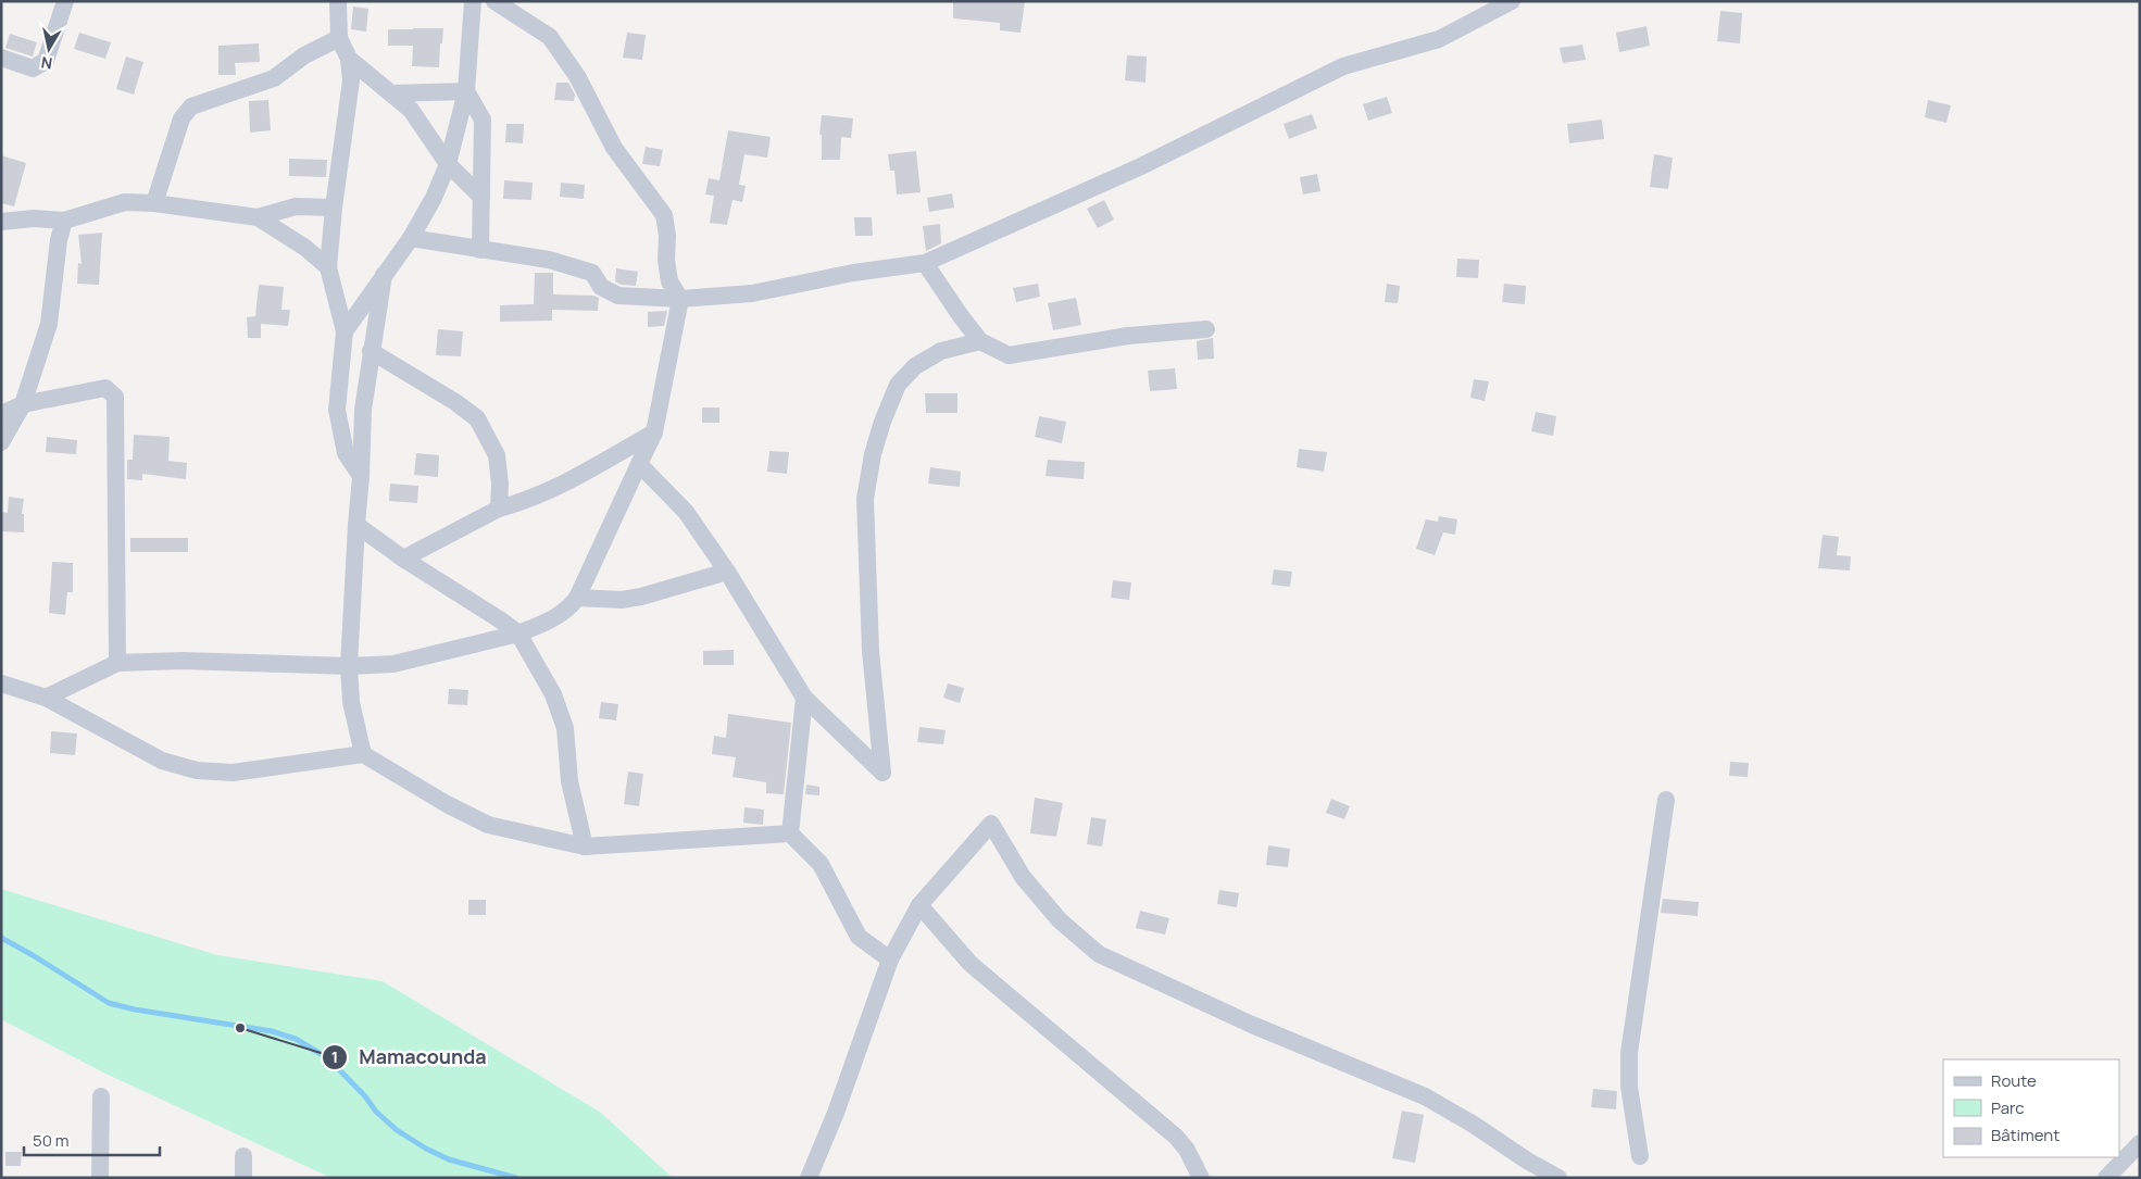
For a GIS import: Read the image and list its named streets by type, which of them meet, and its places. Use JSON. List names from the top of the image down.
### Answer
{
  "places": ["Mamacounda"],
  "legend": ["Route", "Parc", "Bâtiment"],
  "scale_bar": "50 m",
  "north": "bottom"
}
